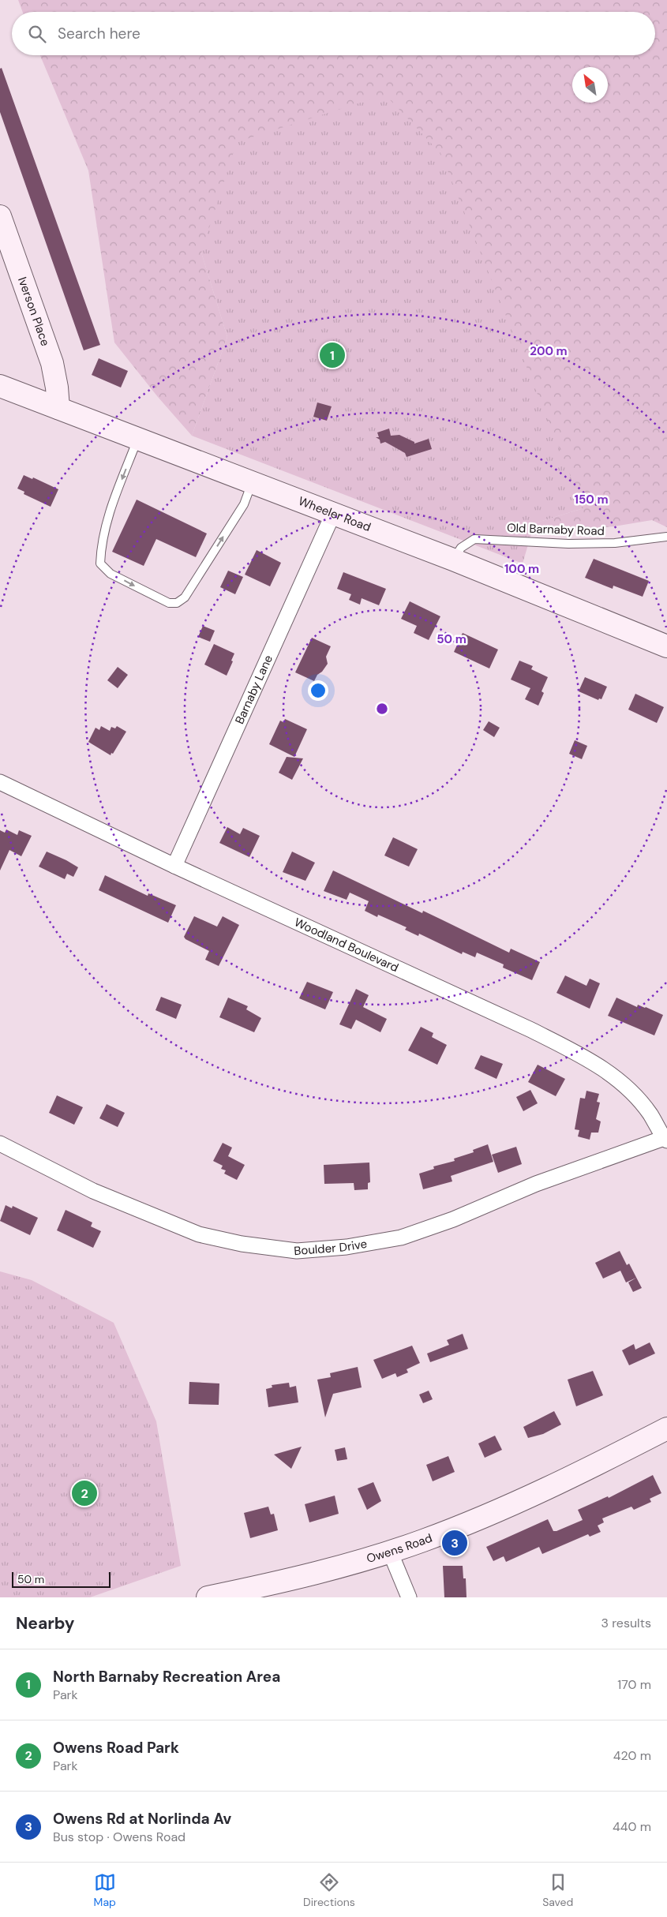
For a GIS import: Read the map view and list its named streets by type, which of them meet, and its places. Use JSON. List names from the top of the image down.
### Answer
{
  "streets": {
    "main road": ["Iverson Place", "Wheeler Road", "Owens Road"],
    "street": ["Barnaby Lane", "Woodland Boulevard", "Boulder Drive"],
    "lane": ["Old Barnaby Road"]
  },
  "crossings": [
    ["Iverson Place", "Wheeler Road"],
    ["Wheeler Road", "Old Barnaby Road"],
    ["Wheeler Road", "Barnaby Lane"],
    ["Barnaby Lane", "Woodland Boulevard"],
    ["Woodland Boulevard", "Boulder Drive"]
  ],
  "scale_bar": "50 m",
  "north": "top left",
  "page": {
    "search": "Search here",
    "pins": ["1", "2", "3"],
    "scale": "50 m",
    "heading": ["Nearby", "3 results"],
    "list": [
      {
        "mark": "1",
        "name": "North Barnaby Recreation Area",
        "note": "Park",
        "value": "170 m"
      },
      {
        "mark": "2",
        "name": "Owens Road Park",
        "note": "Park",
        "value": "420 m"
      },
      {
        "mark": "3",
        "name": "Owens Rd at Norlinda Av",
        "note": "Bus stop · Owens Road",
        "value": "440 m"
      }
    ],
    "nav": ["Map", "Directions", "Saved"]
  },
  "rings": [
    "200 m",
    "150 m",
    "100 m",
    "50 m"
  ]
}
